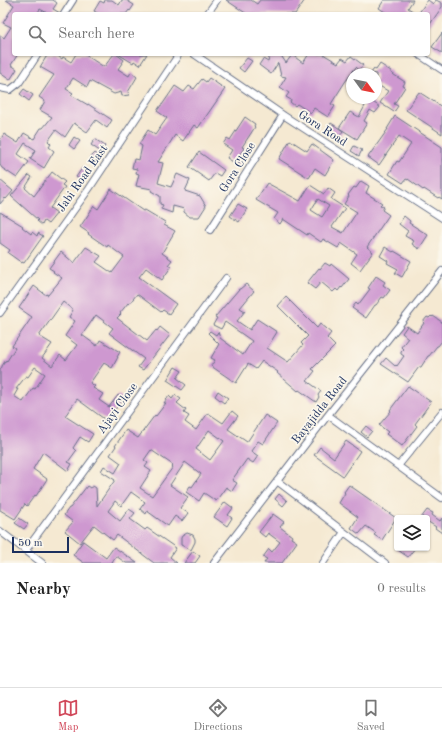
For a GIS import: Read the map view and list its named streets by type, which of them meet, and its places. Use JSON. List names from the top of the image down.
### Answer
{
  "streets": {
    "street": [
      "Gora Road",
      "Gora Close",
      "Jabi Road East",
      "Ajayi Close",
      "Bayajidda Road"
    ]
  },
  "crossings": [
    ["Gora Road", "Gora Close"]
  ],
  "scale_bar": "50 m",
  "north": "bottom right",
  "page": {
    "search": "Search here",
    "scale": "50 m",
    "heading": ["Nearby", "0 results"],
    "nav": ["Map", "Directions", "Saved"]
  }
}
